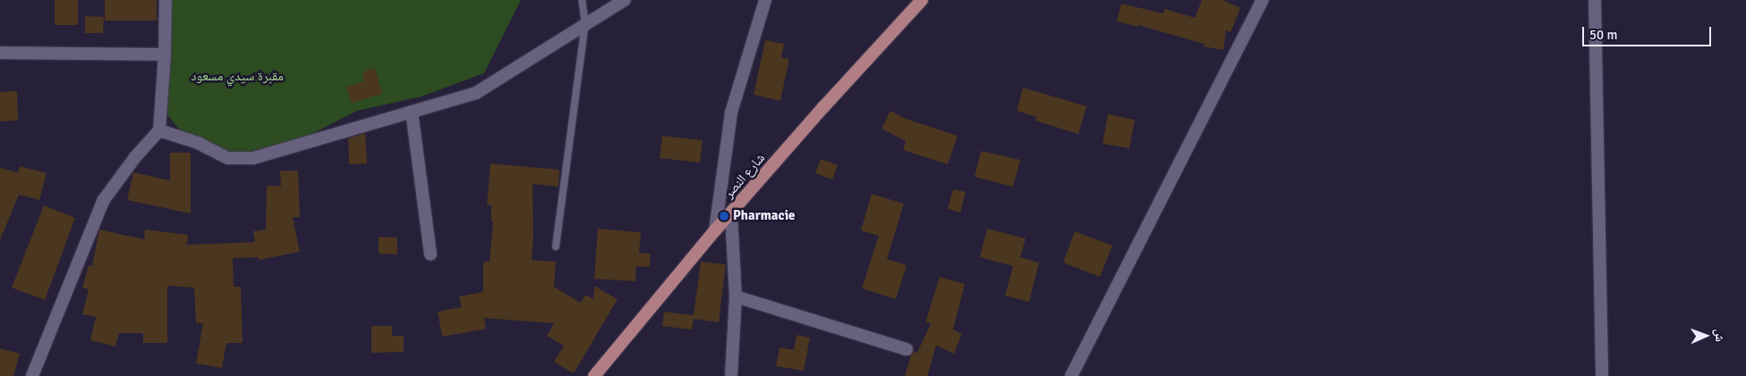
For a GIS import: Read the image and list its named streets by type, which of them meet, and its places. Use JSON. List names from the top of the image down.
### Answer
{
  "streets": {
    "main road": ["شارع النصر"]
  },
  "parks": ["مقبرة سيدي مسعود"],
  "places": ["Pharmacie"],
  "scale_bar": "50 m",
  "north": "right"
}
